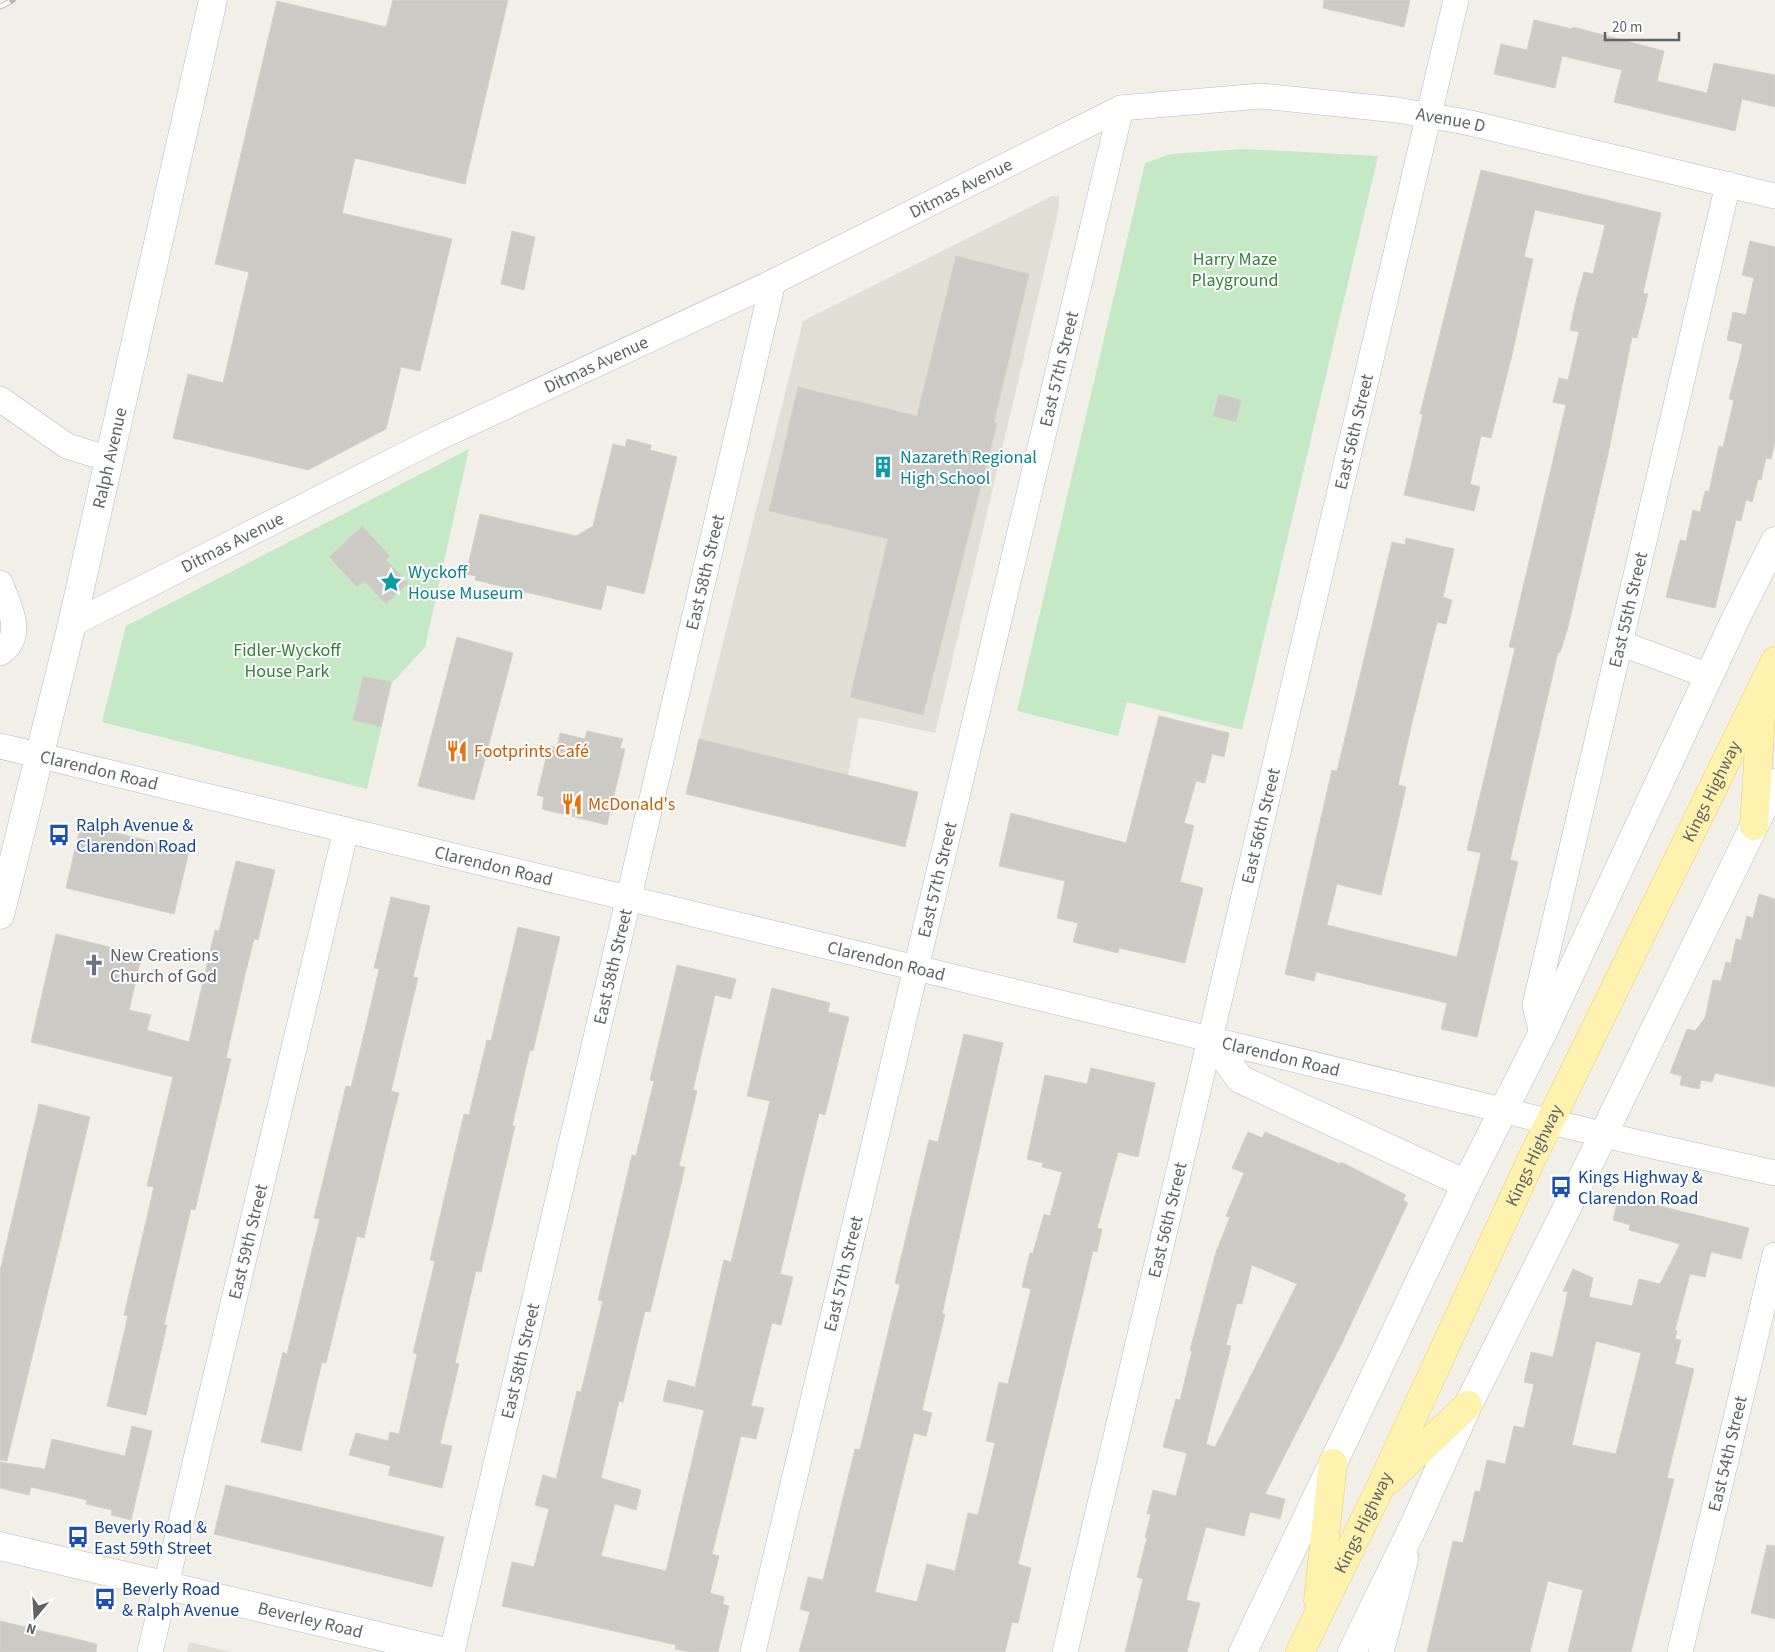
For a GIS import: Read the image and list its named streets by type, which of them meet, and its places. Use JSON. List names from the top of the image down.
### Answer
{
  "streets": {
    "main road": ["Kings Highway"],
    "street": [
      "Avenue D",
      "Ditmas Avenue",
      "East 57th Street",
      "East 56th Street",
      "Ralph Avenue",
      "East 58th Street",
      "East 55th Street",
      "Clarendon Road",
      "East 59th Street",
      "East 54th Street",
      "Beverley Road"
    ]
  },
  "crossings": [
    ["Avenue D", "Ditmas Avenue"],
    ["Avenue D", "East 57th Street"],
    ["Avenue D", "East 56th Street"],
    ["Avenue D", "East 55th Street"],
    ["Ditmas Avenue", "East 57th Street"],
    ["Ditmas Avenue", "Ralph Avenue"],
    ["Ditmas Avenue", "East 58th Street"],
    ["East 57th Street", "Clarendon Road"],
    ["East 56th Street", "Clarendon Road"],
    ["Ralph Avenue", "Clarendon Road"],
    ["East 58th Street", "Clarendon Road"],
    ["Clarendon Road", "Kings Highway"],
    ["Clarendon Road", "East 59th Street"],
    ["East 59th Street", "Beverley Road"]
  ],
  "parks": ["Harry Maze Playground", "Fidler-Wyckoff House Park"],
  "places": {
    "building": ["Nazareth Regional High School"],
    "place": ["Wyckoff House Museum"],
    "restaurant": ["Footprints Café", "McDonald's"],
    "bus stop": [
      "Ralph Avenue & Clarendon Road",
      "Kings Highway & Clarendon Road",
      "Beverly Road & East 59th Street",
      "Beverly Road & Ralph Avenue"
    ],
    "church": ["New Creations Church of God"]
  },
  "scale_bar": "20 m",
  "north": "bottom"
}
